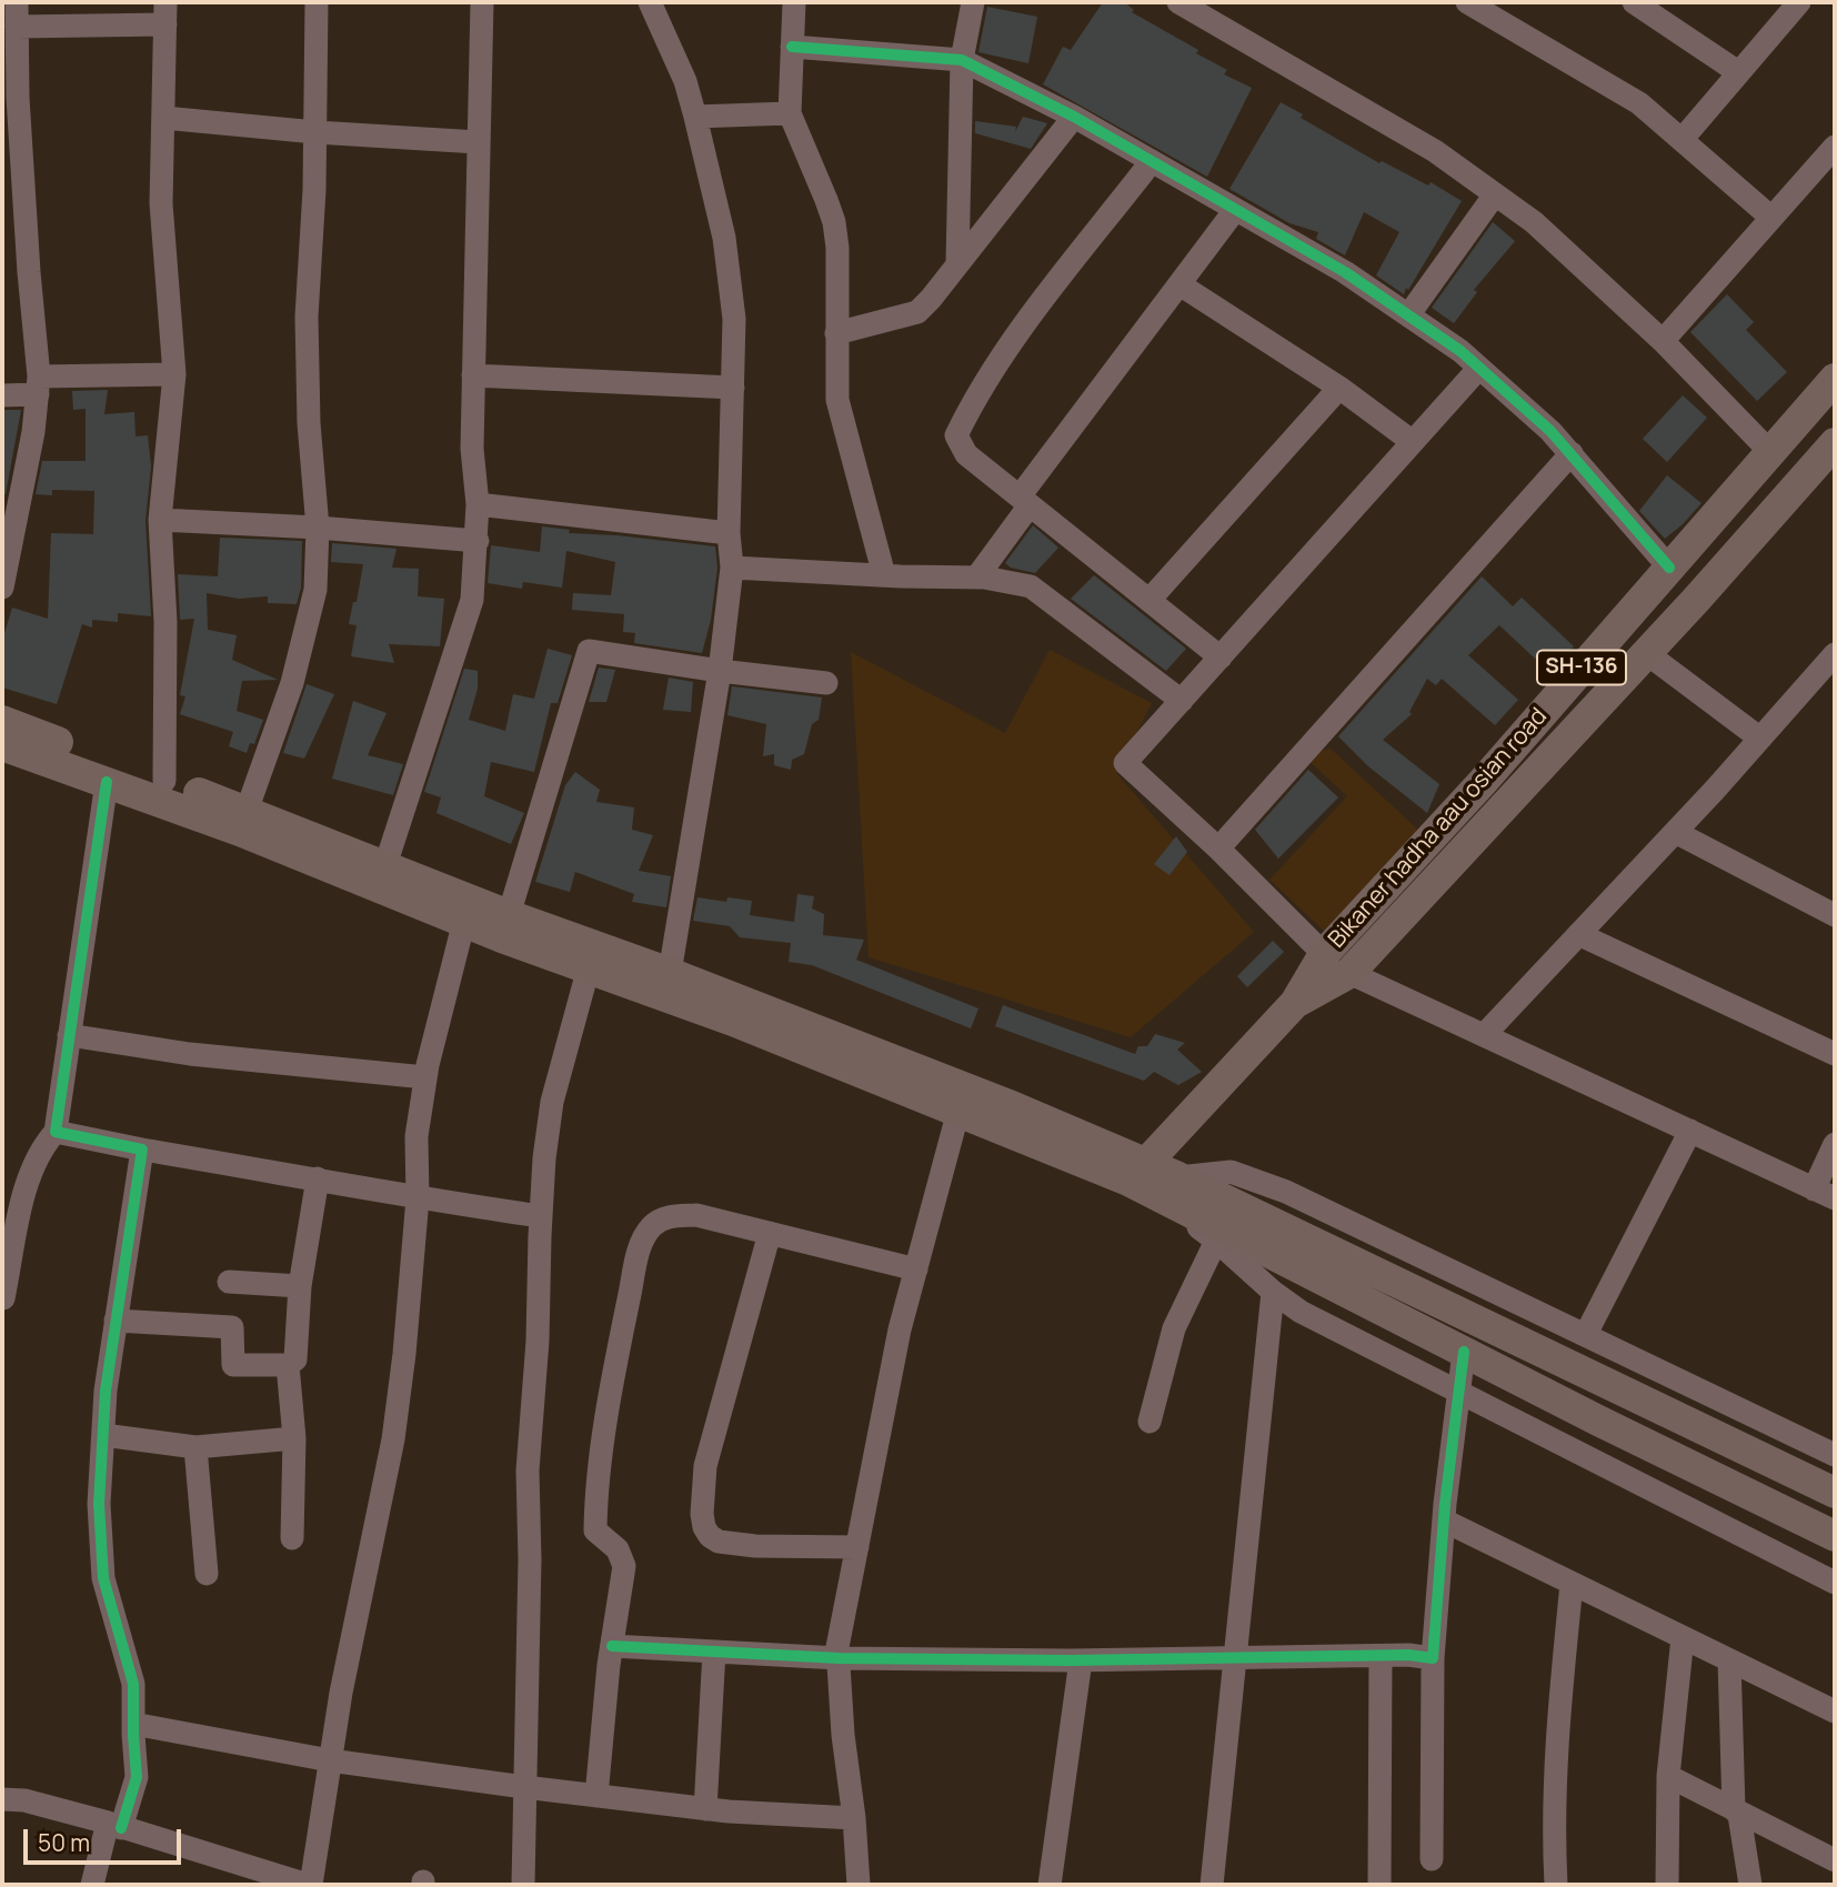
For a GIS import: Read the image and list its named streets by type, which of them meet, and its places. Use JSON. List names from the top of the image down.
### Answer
{
  "streets": {
    "main road": ["SH-136", "Bikaner hadha aau osian road"]
  },
  "scale_bar": "50 m"
}
